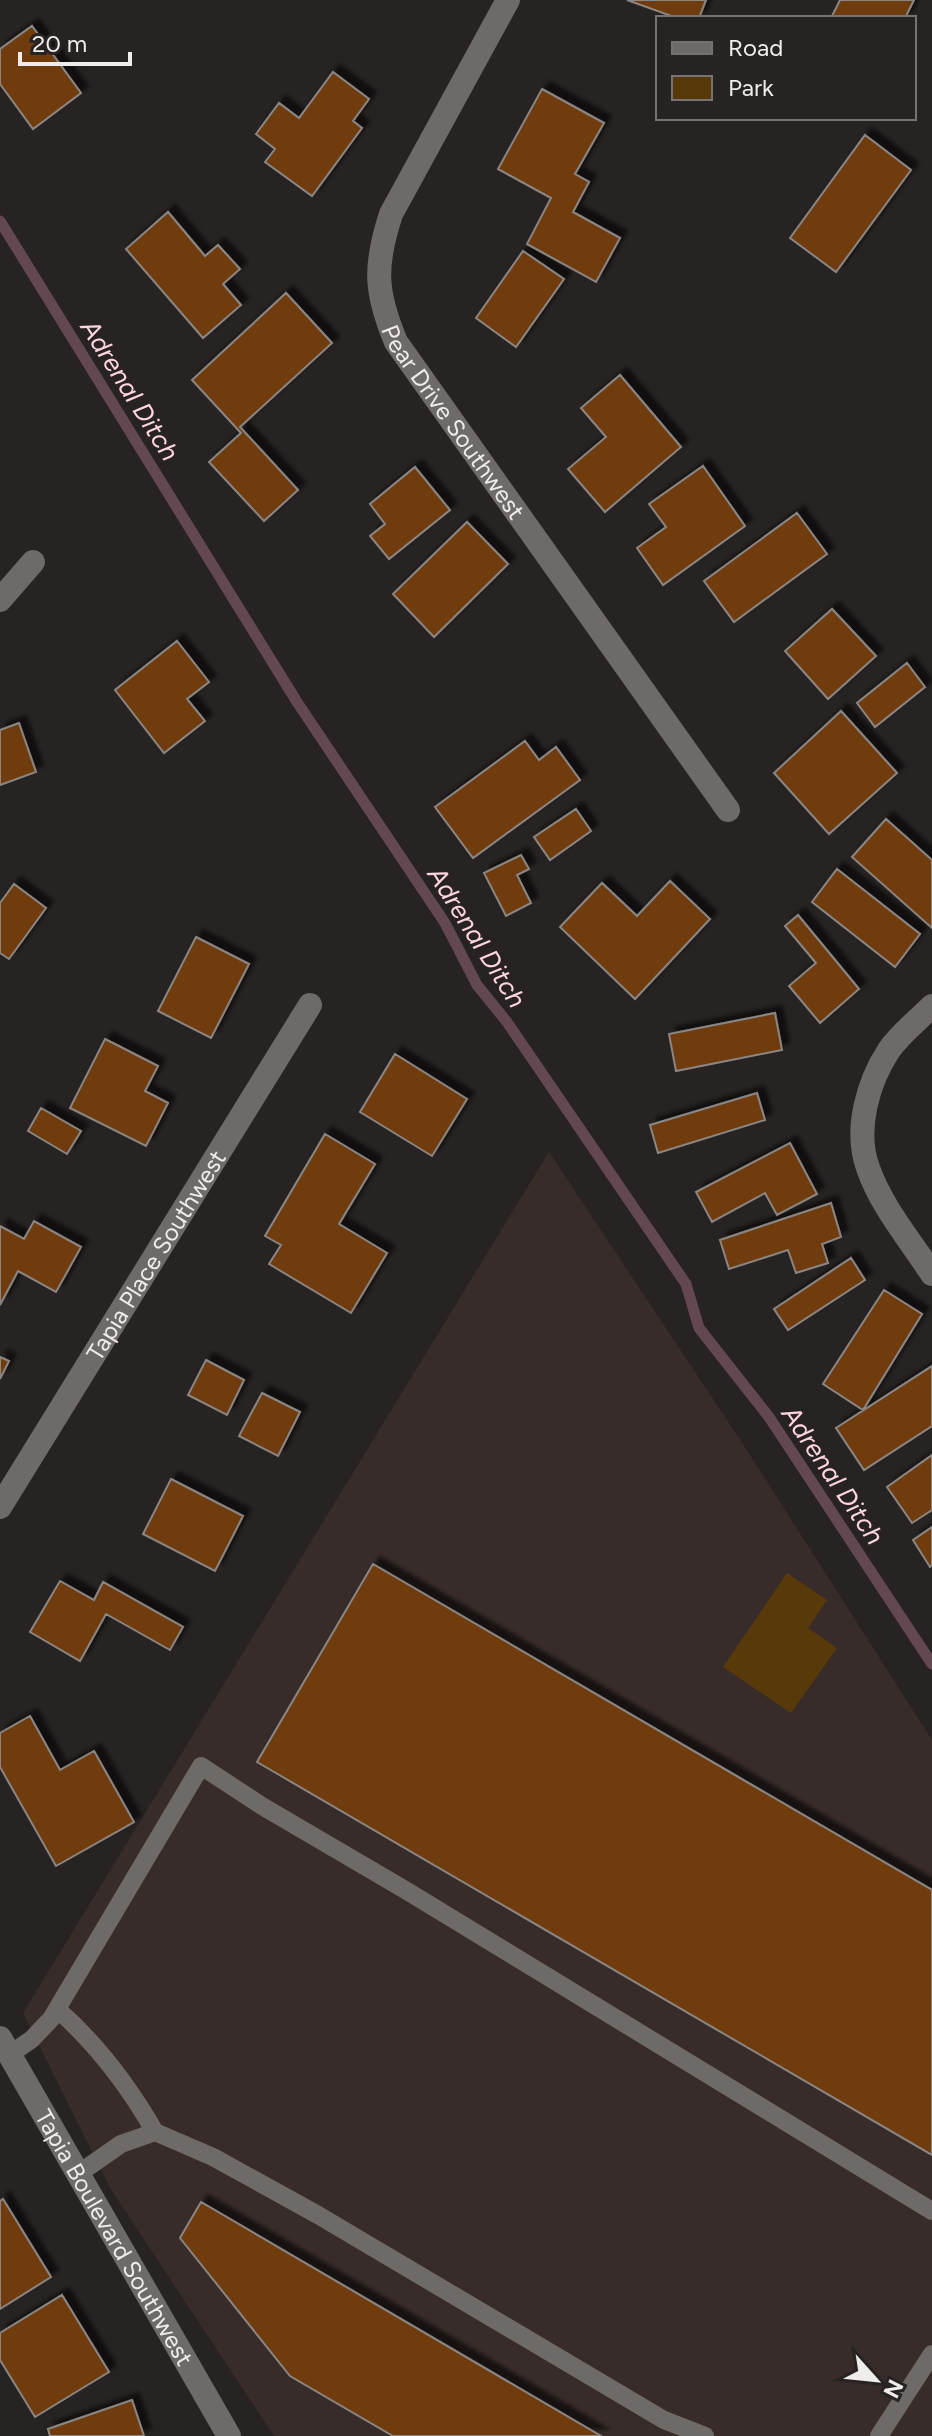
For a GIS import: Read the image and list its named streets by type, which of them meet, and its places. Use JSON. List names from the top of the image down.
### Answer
{
  "streets": {
    "street": ["Pear Drive Southwest", "Tapia Place Southwest", "Tapia Boulevard Southwest"]
  },
  "water": ["Adrenal Ditch"],
  "legend": ["Road", "Park"],
  "scale_bar": "20 m",
  "north": "bottom right"
}
